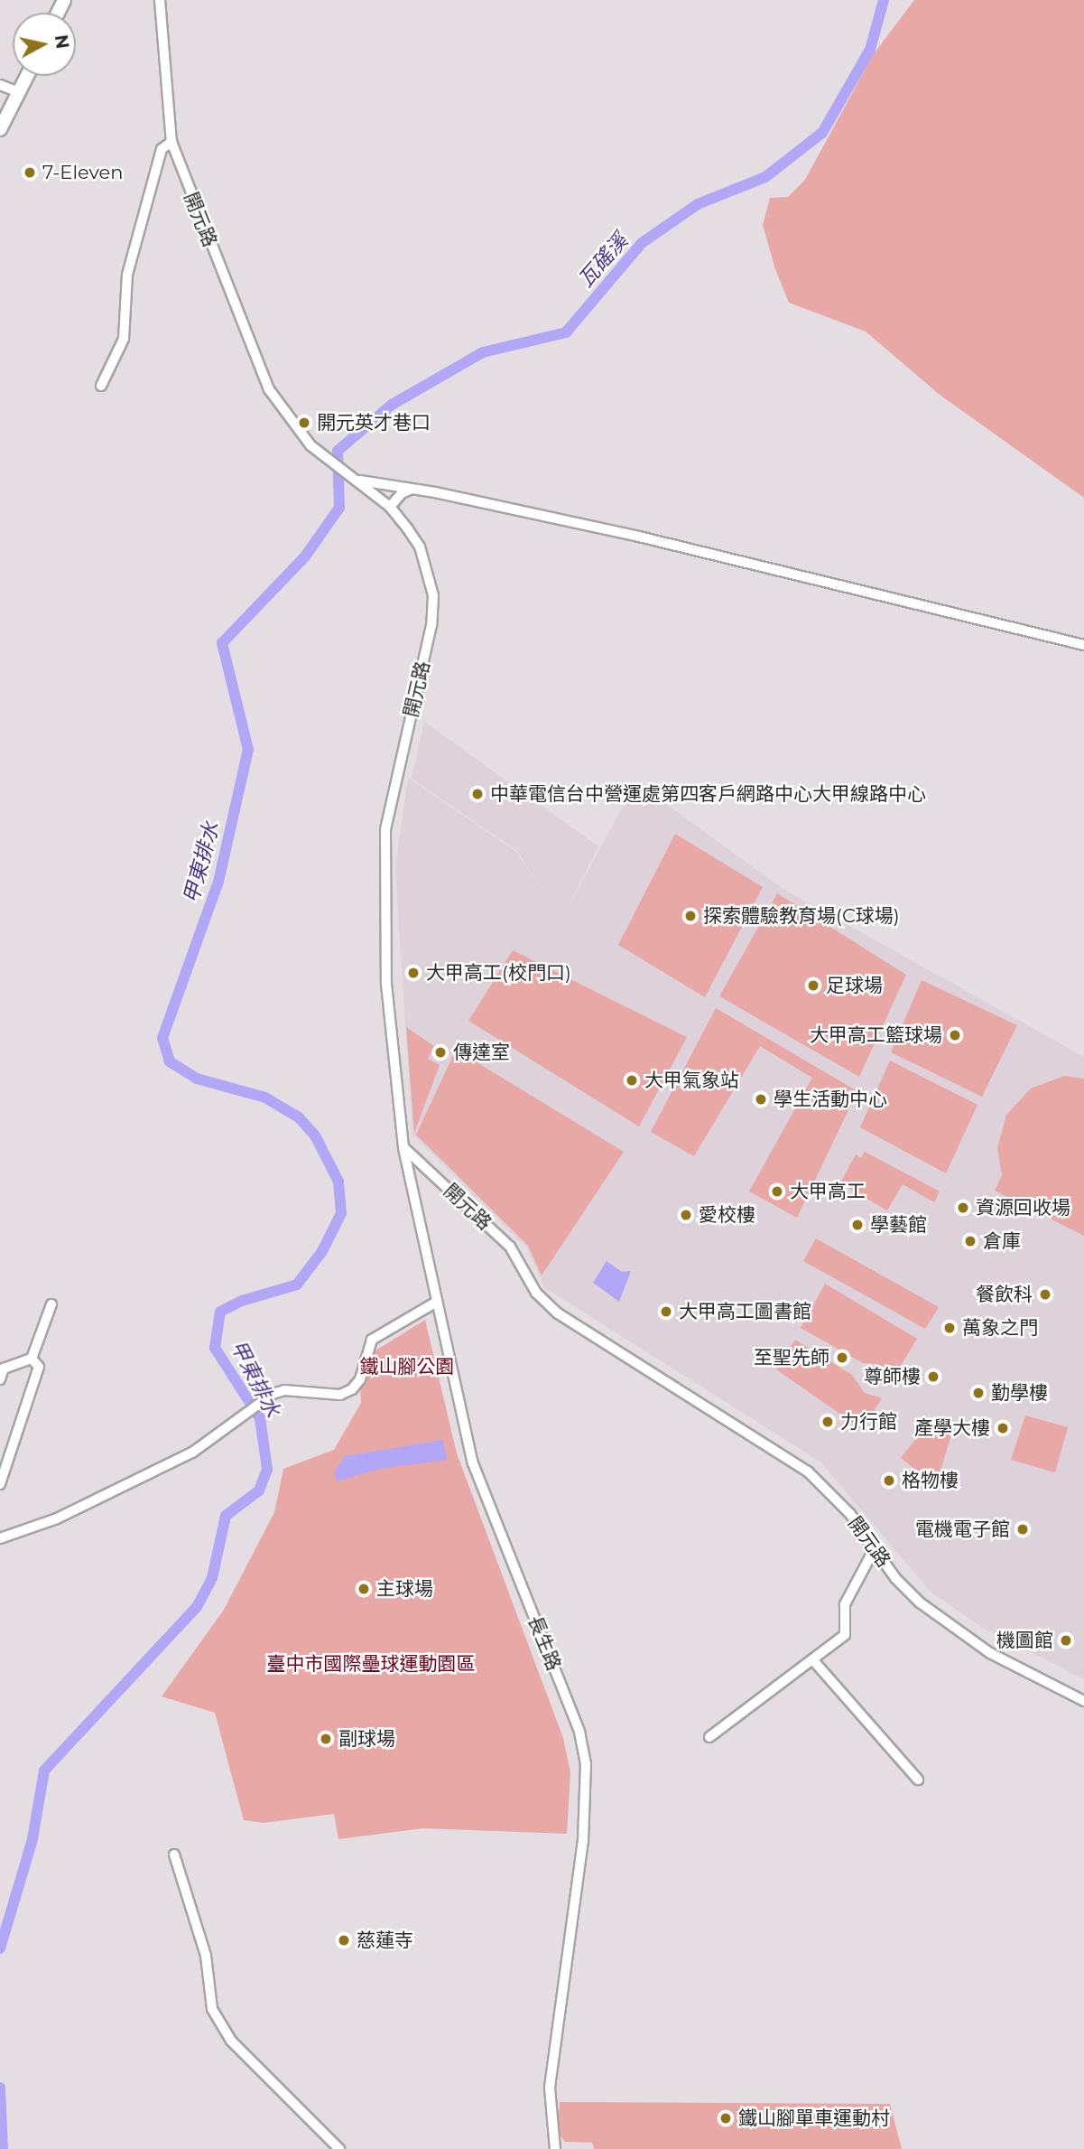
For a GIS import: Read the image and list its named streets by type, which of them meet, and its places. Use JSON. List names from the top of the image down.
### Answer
{
  "streets": {
    "street": ["開元路", "長生路"]
  },
  "crossings": [
    ["開元路", "長生路"]
  ],
  "water": ["瓦磘溪", "甲東排水"],
  "parks": ["鐵山腳公園", "臺中市國際壘球運動園區"],
  "places": [
    "7-Eleven",
    "開元英才巷口",
    "中華電信台中營運處第四客戶網路中心大甲線路中心",
    "探索體驗教育場(C球場)",
    "大甲高工(校門口)",
    "足球場",
    "大甲高工籃球場",
    "傳達室",
    "大甲氣象站",
    "學生活動中心",
    "大甲高工",
    "資源回收場",
    "愛校樓",
    "學藝館",
    "倉庫",
    "餐飲科",
    "大甲高工圖書館",
    "萬象之門",
    "至聖先師",
    "尊師樓",
    "勤學樓",
    "力行館",
    "產學大樓",
    "格物樓",
    "電機電子館",
    "主球場",
    "機圖館",
    "副球場",
    "慈蓮寺",
    "鐵山腳單車運動村"
  ],
  "north": "right"
}
